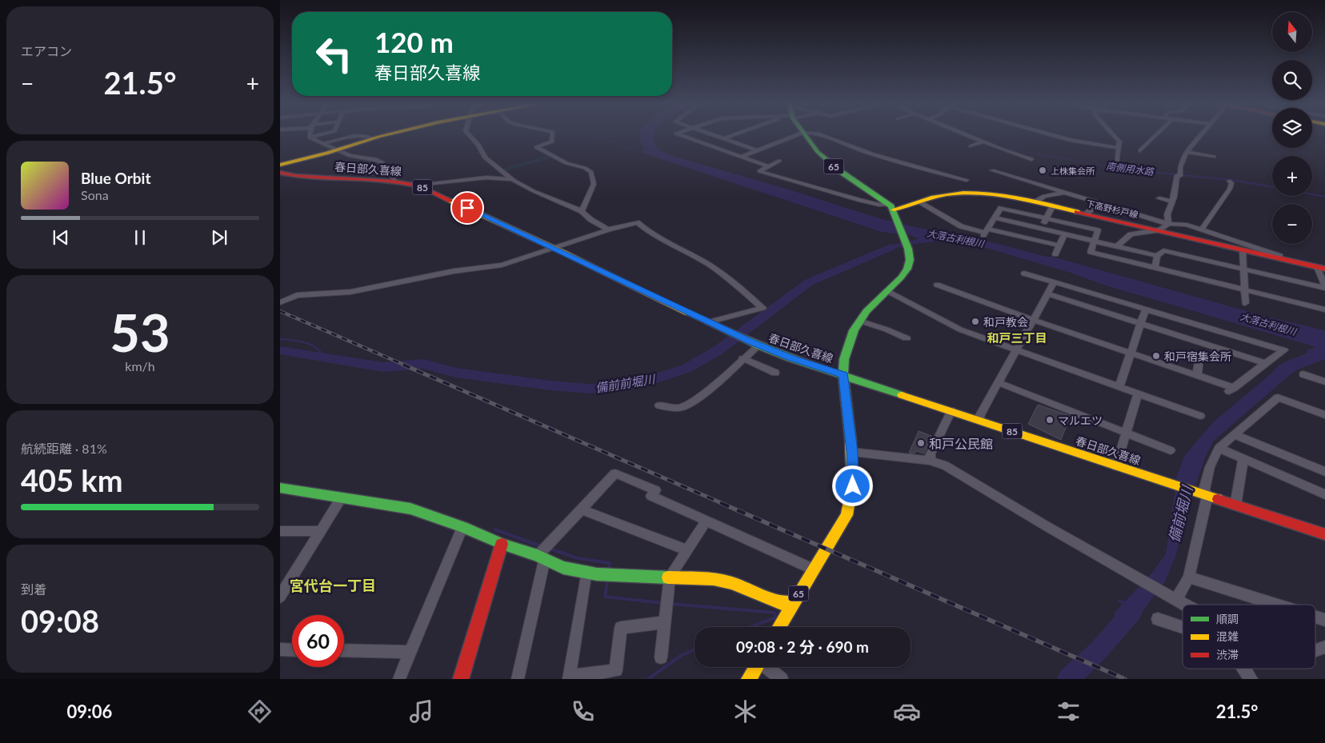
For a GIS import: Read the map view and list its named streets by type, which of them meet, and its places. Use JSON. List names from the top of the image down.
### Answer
{
  "streets": {
    "main road": [
      "65",
      "春日部久喜線",
      "85",
      "下高野杉戸線"
    ]
  },
  "crossings": [
    ["65", "春日部久喜線"],
    ["65", "下高野杉戸線"]
  ],
  "districts": ["和戸三丁目", "宮代台一丁目"],
  "water": [
    "南側用水路",
    "大落古利根川",
    "備前前堀川",
    "備前堀川"
  ],
  "places": [
    "上株集会所",
    "和戸教会",
    "和戸宿集会所",
    "マルエツ",
    "和戸公民館"
  ],
  "legend": ["順調", "混雑", "渋滞"],
  "north": "top",
  "page": {
    "tile": [
      "エアコン",
      ["53", "km/h"],
      ["航続距離 · 81%", "405 km"],
      ["到着", "09:08"]
    ],
    "map_buttons": ["+", "−"],
    "turn": ["120 m", "春日部久喜線"],
    "heat": ["−", "21.5°", "+"],
    "song": ["Blue Orbit", "Sona"],
    "limit": "60",
    "trip": "09:08 · 2 分 · 690 m",
    "tabs": ["09:06", "21.5°"]
  }
}
